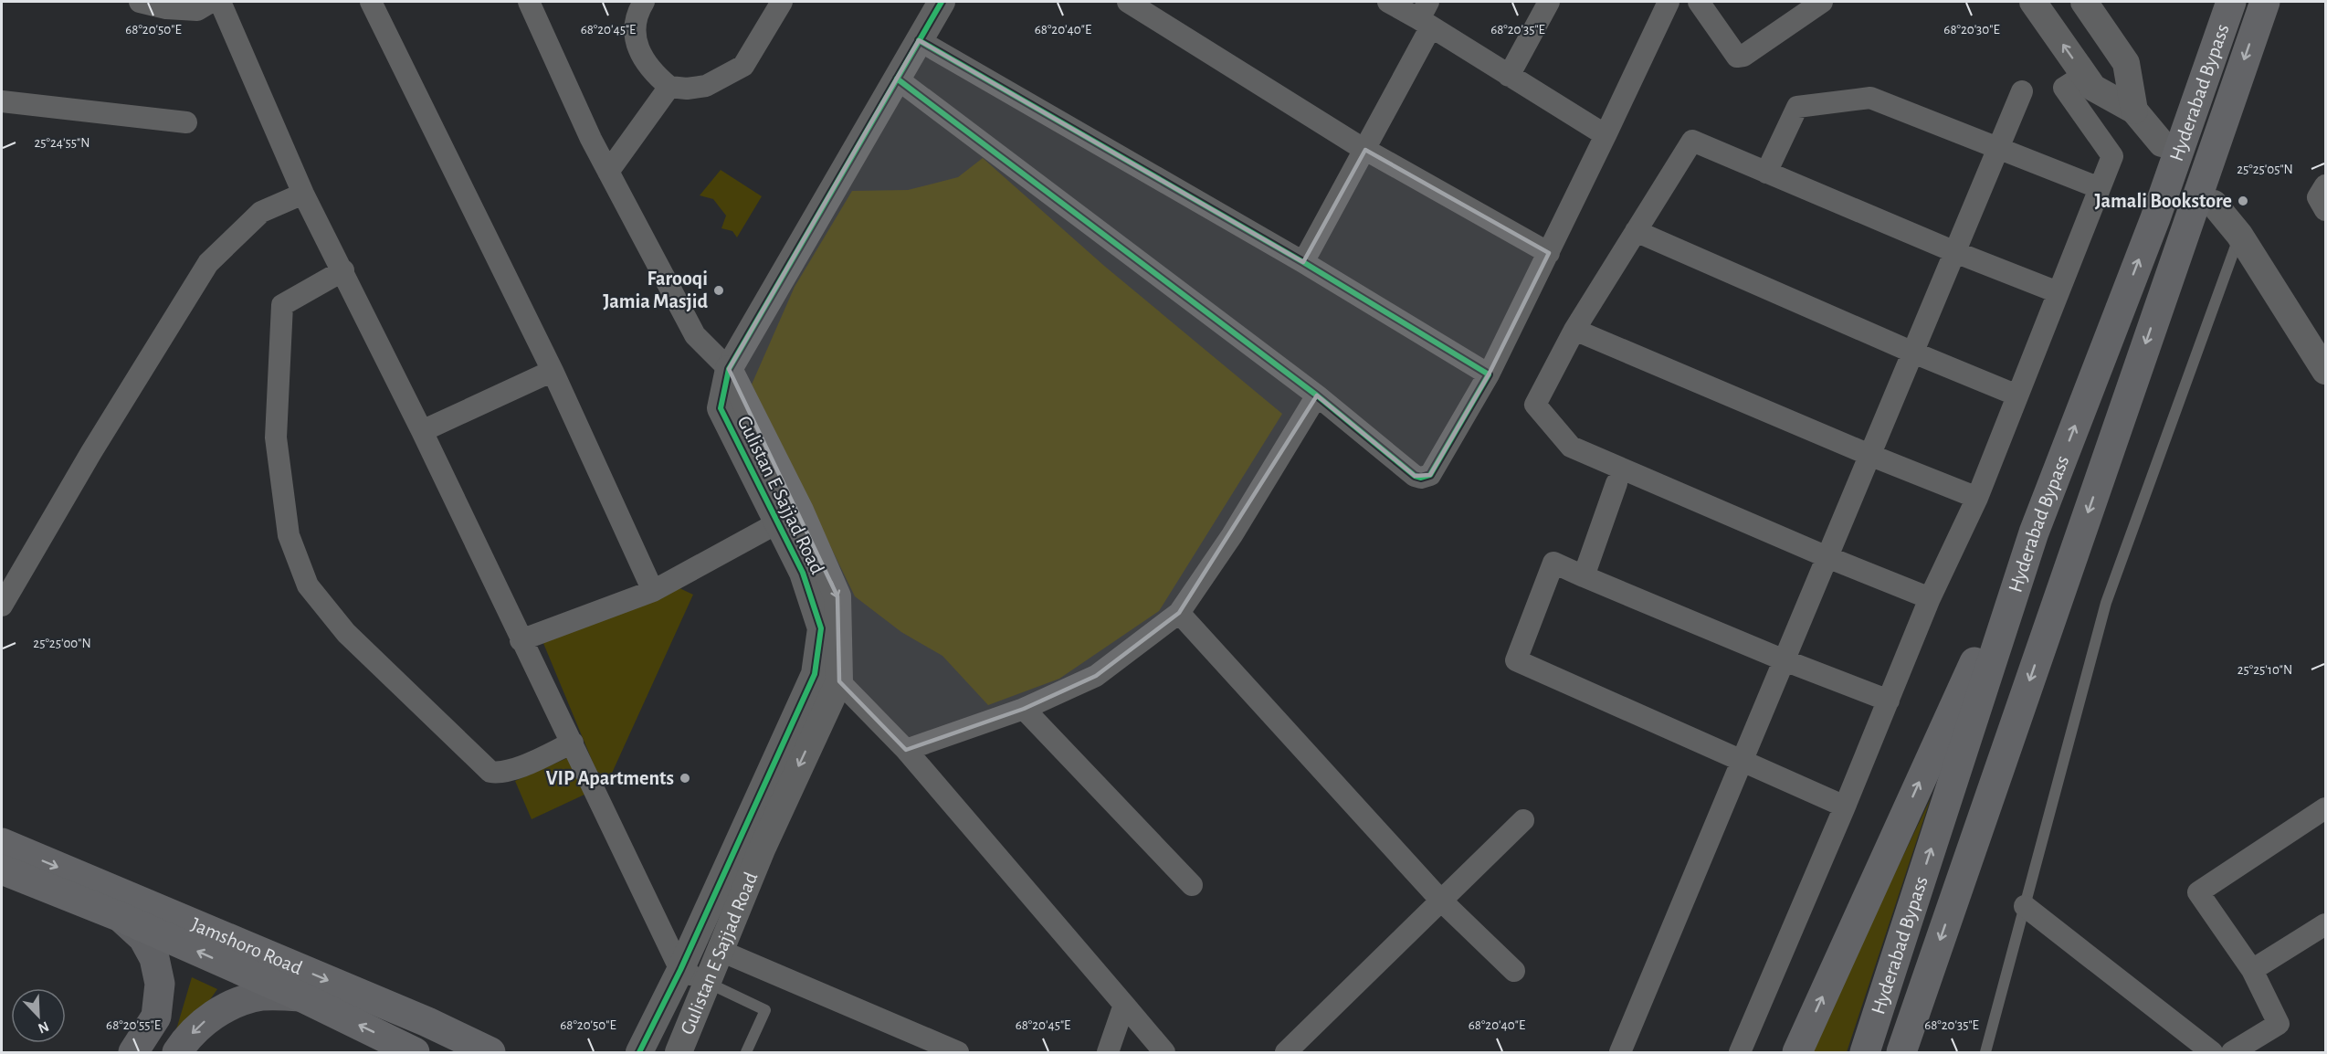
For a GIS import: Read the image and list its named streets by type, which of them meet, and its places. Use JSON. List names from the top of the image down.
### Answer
{
  "streets": {
    "highway": ["Hyderabad Bypass", "Jamshoro Road"],
    "street": ["Gulistan E Sajjad Road"]
  },
  "places": ["Jamali Bookstore", "Farooqi Jamia Masjid", "VIP Apartments"],
  "north": "bottom right",
  "coordinates": [
    "68°20'40\"E",
    "68°20'35\"E",
    "68°20'30\"E",
    "68°20'50\"E",
    "68°20'45\"E",
    "25°24'55\"N",
    "25°25'05\"N",
    "25°25'00\"N",
    "25°25'10\"N",
    "68°20'55\"E"
  ]
}
